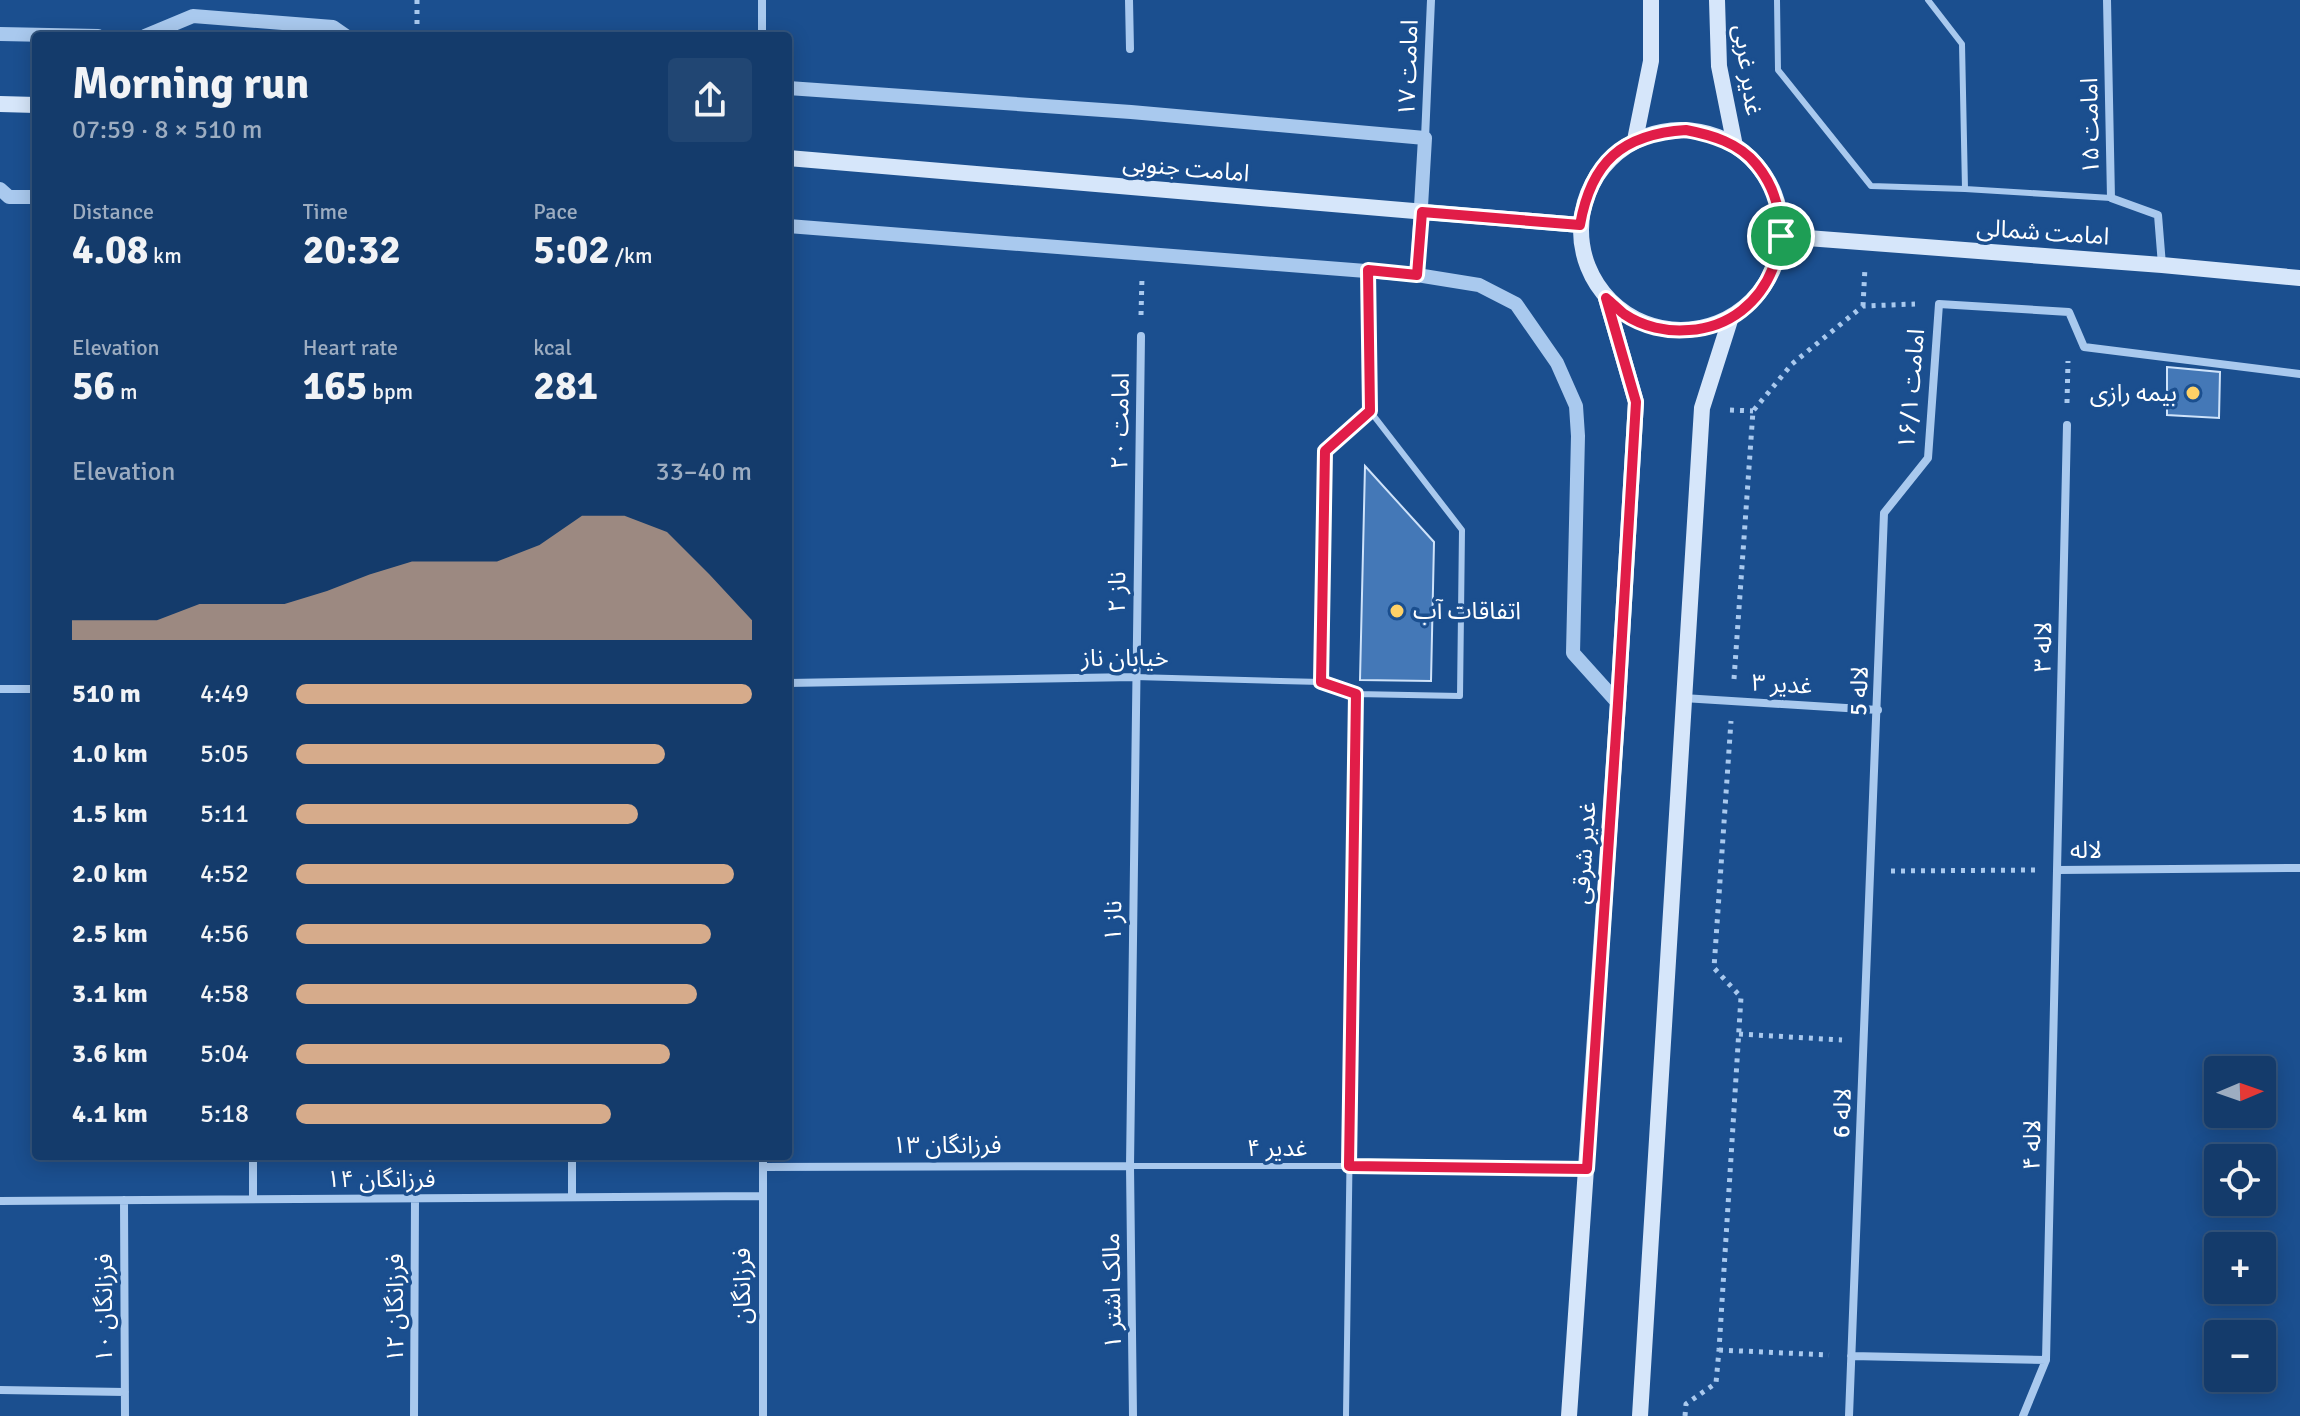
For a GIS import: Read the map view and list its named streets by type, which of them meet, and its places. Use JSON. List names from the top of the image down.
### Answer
{
  "streets": {
    "main road": [
      "غدیر غربی",
      "امامت جنوبی",
      "امامت شمالی",
      "غدیر شرقی"
    ],
    "street": [
      "امامت ۱۷",
      "امامت ۱۵",
      "امامت ۱۶/۱",
      "امامت ۲۰",
      "ناز ۲",
      "لاله ۳",
      "خیابان ناز",
      "غدیر ۳",
      "لاله 5",
      "لاله",
      "ناز ۱",
      "لاله 6",
      "فرزانگان ۱۳",
      "لاله ۴",
      "فرزانگان ۱۴",
      "فرزانگان",
      "مالک اشتر ۱",
      "فرزانگان ۱۰",
      "فرزانگان ۱۲"
    ],
    "lane": ["غدیر ۴"]
  },
  "crossings": [
    ["غدیر غربی", "امامت جنوبی"],
    ["غدیر غربی", "امامت شمالی"],
    ["غدیر غربی", "غدیر شرقی"],
    ["امامت ۱۵", "امامت شمالی"],
    ["امامت جنوبی", "امامت شمالی"],
    ["امامت جنوبی", "غدیر شرقی"],
    ["امامت شمالی", "غدیر شرقی"],
    ["امامت ۱۶/۱", "لاله 5"],
    ["امامت ۲۰", "ناز ۲"],
    ["ناز ۲", "خیابان ناز"],
    ["ناز ۲", "ناز ۱"],
    ["لاله ۳", "لاله"],
    ["لاله ۳", "لاله ۴"],
    ["خیابان ناز", "ناز ۱"],
    ["غدیر ۳", "لاله 5"],
    ["لاله 5", "لاله"],
    ["لاله 5", "لاله 6"],
    ["لاله", "لاله 6"],
    ["لاله", "لاله ۴"],
    ["ناز ۱", "فرزانگان ۱۳"],
    ["ناز ۱", "غدیر ۴"],
    ["ناز ۱", "مالک اشتر ۱"],
    ["فرزانگان ۱۳", "غدیر ۴"],
    ["فرزانگان ۱۳", "فرزانگان"],
    ["فرزانگان ۱۳", "مالک اشتر ۱"],
    ["غدیر ۴", "مالک اشتر ۱"],
    ["فرزانگان ۱۴", "فرزانگان"],
    ["فرزانگان ۱۴", "فرزانگان ۱۰"],
    ["فرزانگان ۱۴", "فرزانگان ۱۲"]
  ],
  "places": ["بیمه رازی", "اتفاقات آب"],
  "north": "right",
  "page": {
    "heading": ["Morning run", "07:59 · 8 × 510 m"],
    "stats": [
      ["Distance", "4.08 km"],
      ["Time", "20:32"],
      ["Pace", "5:02 /km"],
      ["Elevation", "56 m"],
      ["Heart rate", "165 bpm"],
      ["kcal", "281"]
    ],
    "chart": ["Elevation", "33–40 m"],
    "list": [
      {
        "name": "510 m",
        "note": "4:49"
      },
      {
        "name": "1.0 km",
        "note": "5:05"
      },
      {
        "name": "1.5 km",
        "note": "5:11"
      },
      {
        "name": "2.0 km",
        "note": "4:52"
      },
      {
        "name": "2.5 km",
        "note": "4:56"
      },
      {
        "name": "3.1 km",
        "note": "4:58"
      },
      {
        "name": "3.6 km",
        "note": "5:04"
      },
      {
        "name": "4.1 km",
        "note": "5:18"
      }
    ],
    "map_buttons": ["+", "−"]
  }
}
